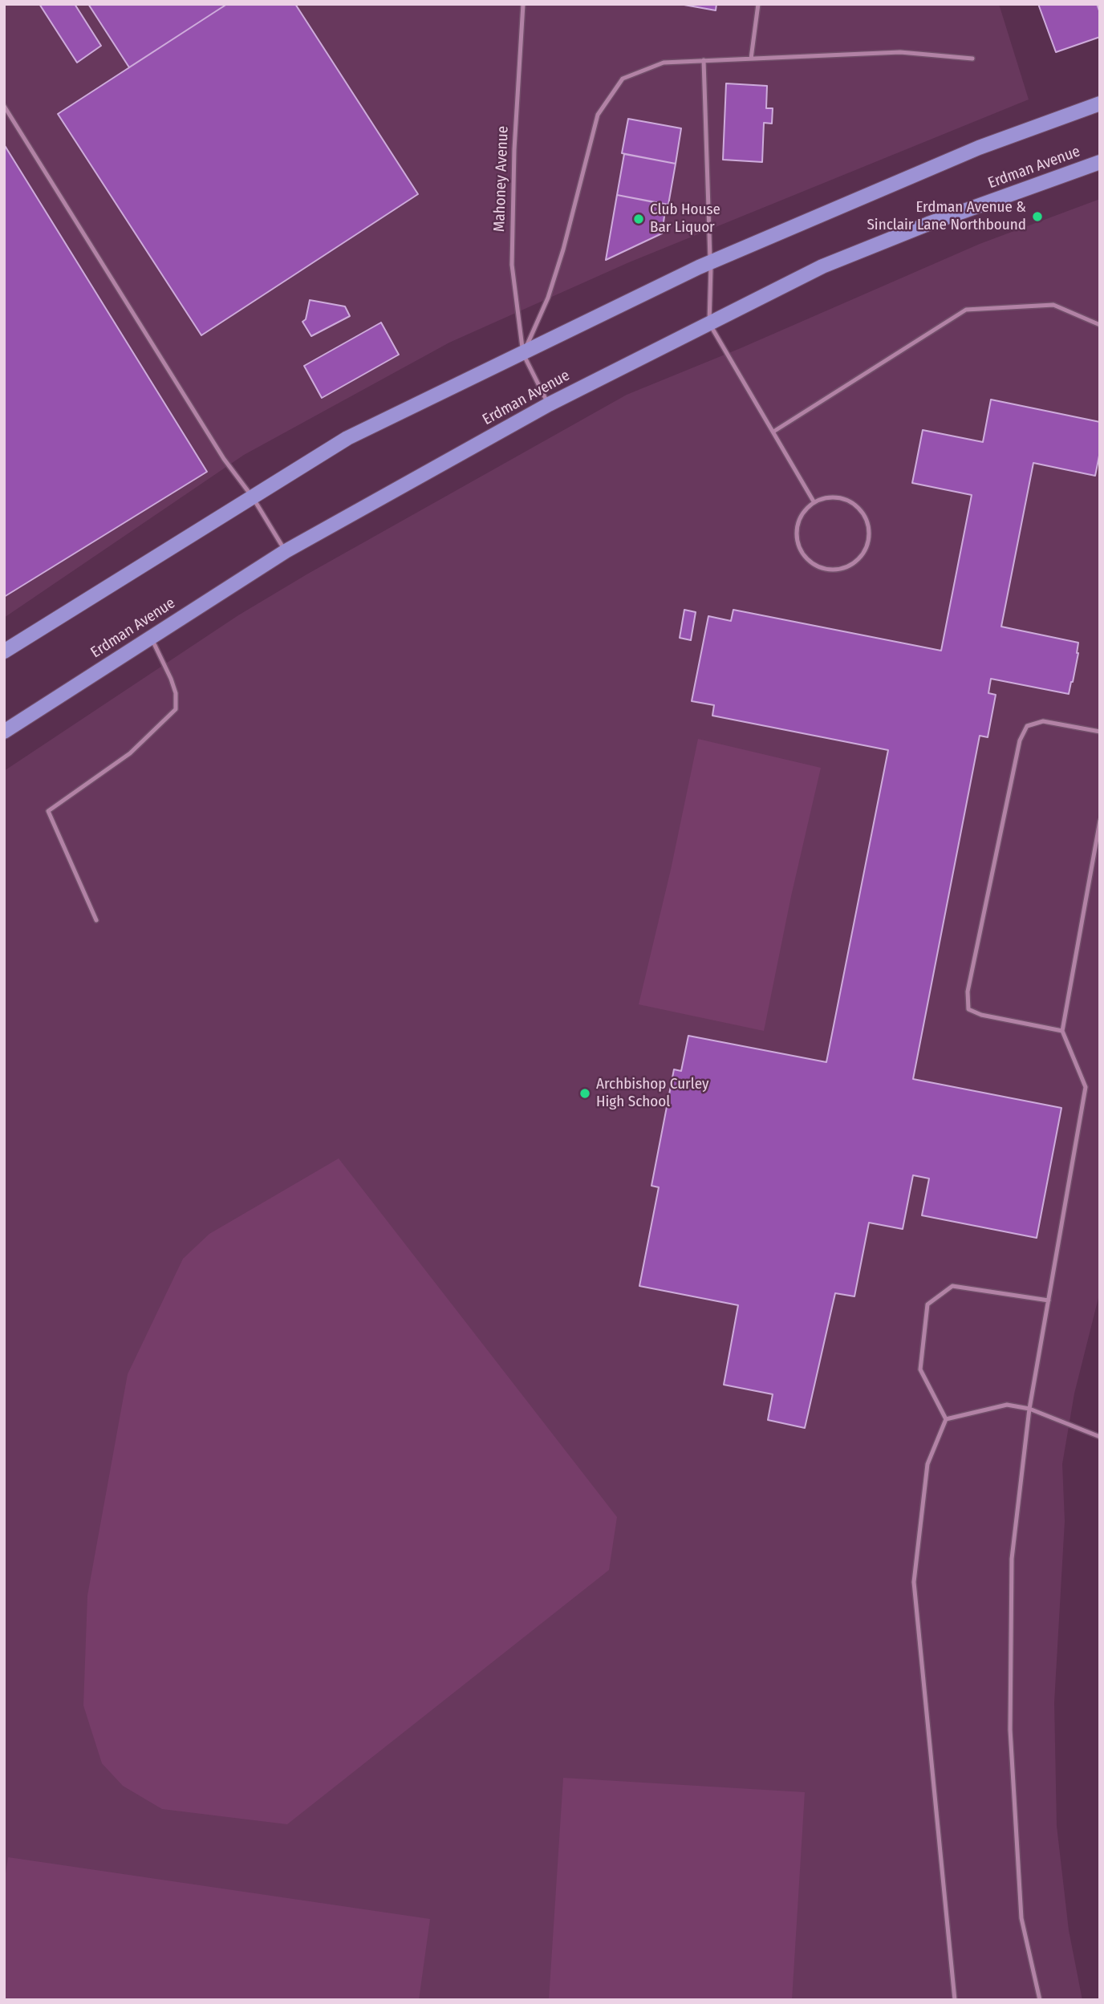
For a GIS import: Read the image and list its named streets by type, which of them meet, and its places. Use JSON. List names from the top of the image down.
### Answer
{
  "streets": {
    "main road": ["Erdman Avenue"],
    "lane": ["Mahoney Avenue"]
  },
  "crossings": [
    ["Erdman Avenue", "Mahoney Avenue"]
  ],
  "places": ["Erdman Avenue & Sinclair Lane Northbound", "Club House Bar Liquor", "Archbishop Curley High School"]
}
